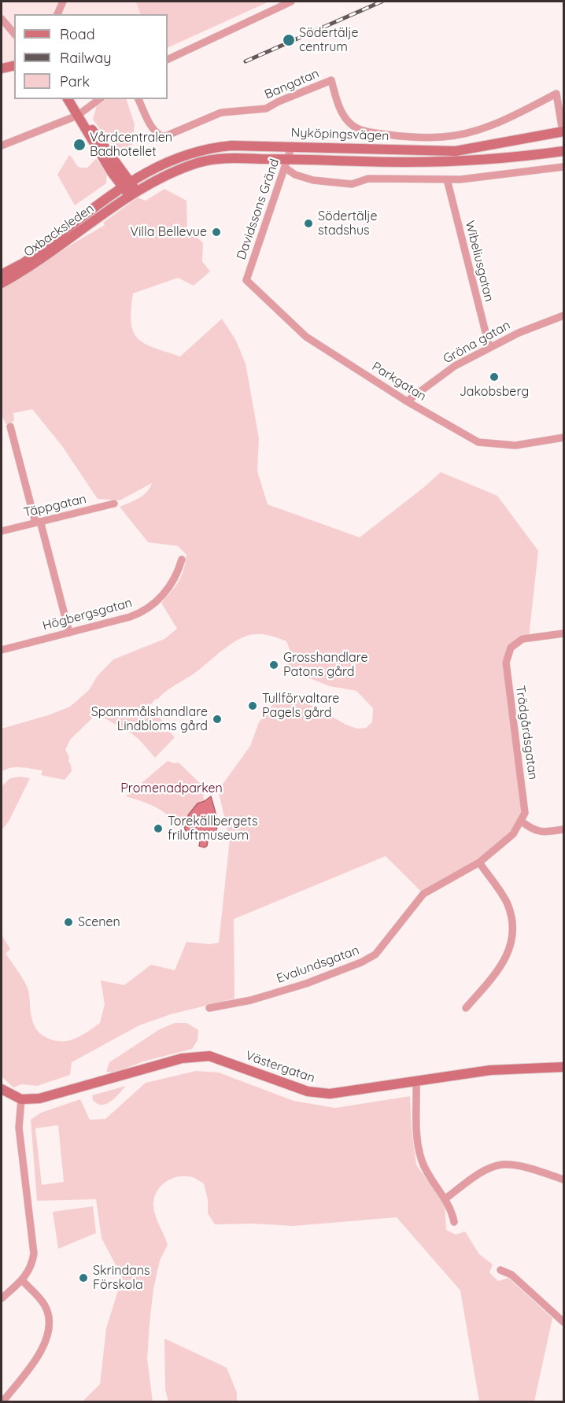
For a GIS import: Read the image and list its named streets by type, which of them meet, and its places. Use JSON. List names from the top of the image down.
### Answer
{
  "streets": {
    "main road": ["Nyköpingsvägen", "Oxbacksleden", "Västergatan"],
    "street": [
      "Bangatan",
      "Davidssons Gränd",
      "Wibeliusgatan",
      "Gröna gatan",
      "Parkgatan",
      "Täppgatan",
      "Högbergsgatan",
      "Trädgårdsgatan",
      "Evalundsgatan"
    ]
  },
  "crossings": [
    ["Nyköpingsvägen", "Davidssons Gränd"],
    ["Nyköpingsvägen", "Oxbacksleden"],
    ["Davidssons Gränd", "Parkgatan"],
    ["Wibeliusgatan", "Gröna gatan"],
    ["Gröna gatan", "Parkgatan"],
    ["Trädgårdsgatan", "Evalundsgatan"]
  ],
  "parks": ["Promenadparken"],
  "places": [
    "Södertälje centrum",
    "Vårdcentralen Badhotellet",
    "Södertälje stadshus",
    "Villa Bellevue",
    "Jakobsberg",
    "Grosshandlare Patons gård",
    "Tullförvaltare Pagels gård",
    "Spannmålshandlare Lindbloms gård",
    "Torekällbergets friluftmuseum",
    "Scenen",
    "Skrindans Förskola"
  ],
  "legend": ["Road", "Railway", "Park"]
}
